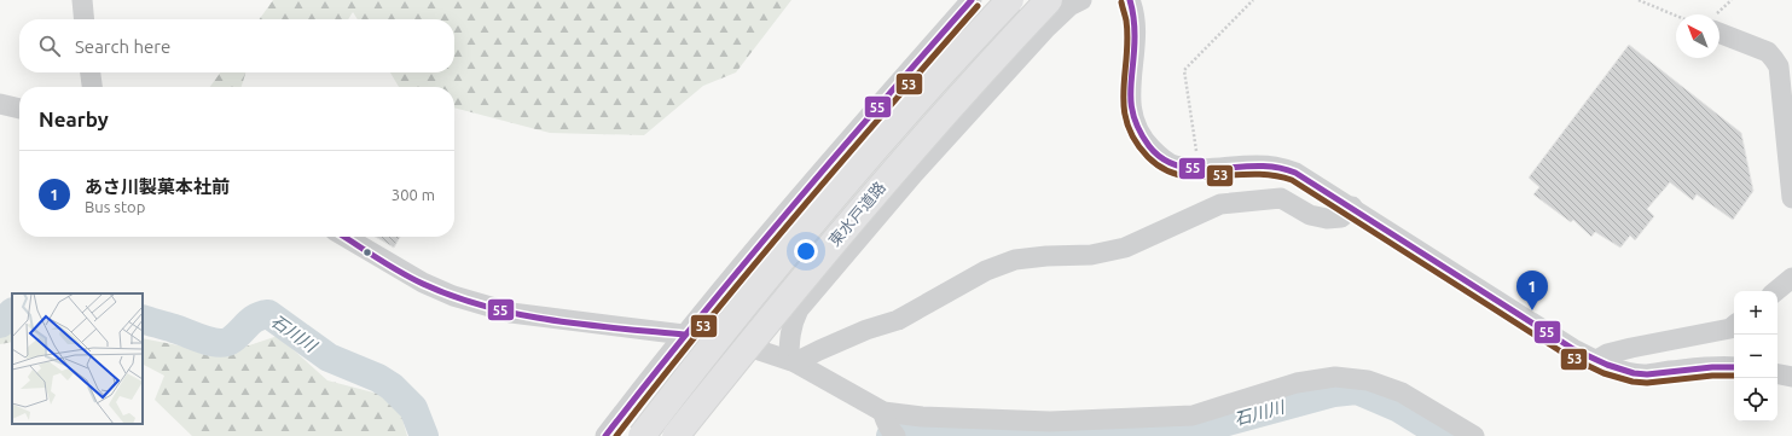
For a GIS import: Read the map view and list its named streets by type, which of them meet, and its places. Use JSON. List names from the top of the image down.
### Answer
{
  "streets": {
    "highway": ["東水戸道路"]
  },
  "water": ["石川川"],
  "lines": ["transit line 55", "transit line 53"],
  "north": "top left",
  "page": {
    "search": "Search here",
    "heading": "Nearby",
    "list": [
      {
        "mark": "1",
        "name": "あさ川製菓本社前",
        "note": "Bus stop",
        "value": "300 m"
      }
    ],
    "pins": "1",
    "map_buttons": ["+", "−"]
  }
}
